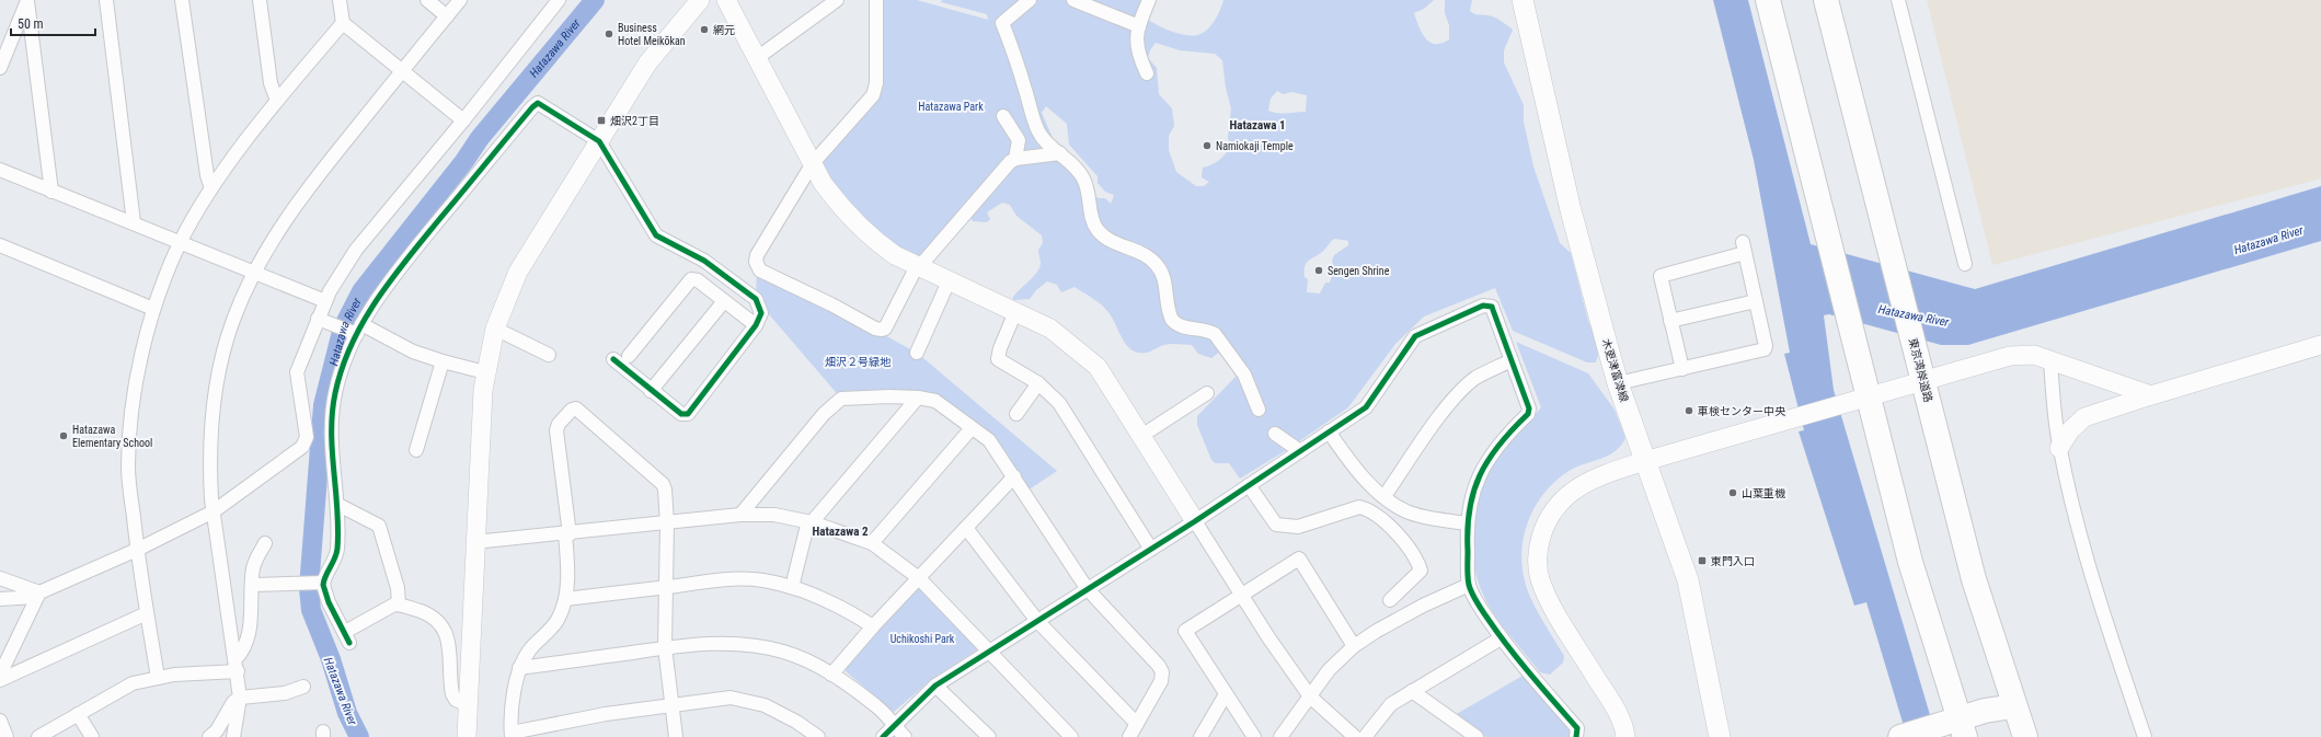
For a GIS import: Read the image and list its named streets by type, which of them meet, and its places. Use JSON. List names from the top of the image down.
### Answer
{
  "streets": {
    "highway": ["東京湾岸道路"],
    "main road": ["木更津富津線"]
  },
  "districts": ["Hatazawa 1", "Hatazawa 2"],
  "water": ["Hatazawa River"],
  "parks": ["Hatazawa Park", "畑沢２号緑地", "Uchikoshi Park"],
  "places": {
    "other": [
      "網元",
      "Business Hotel Meikōkan",
      "Namiokaji Temple",
      "Sengen Shrine",
      "車検センター中央",
      "Hatazawa Elementary School",
      "山葉重機"
    ],
    "transit": ["畑沢2丁目", "東門入口"]
  },
  "scale_bar": "50 m"
}
